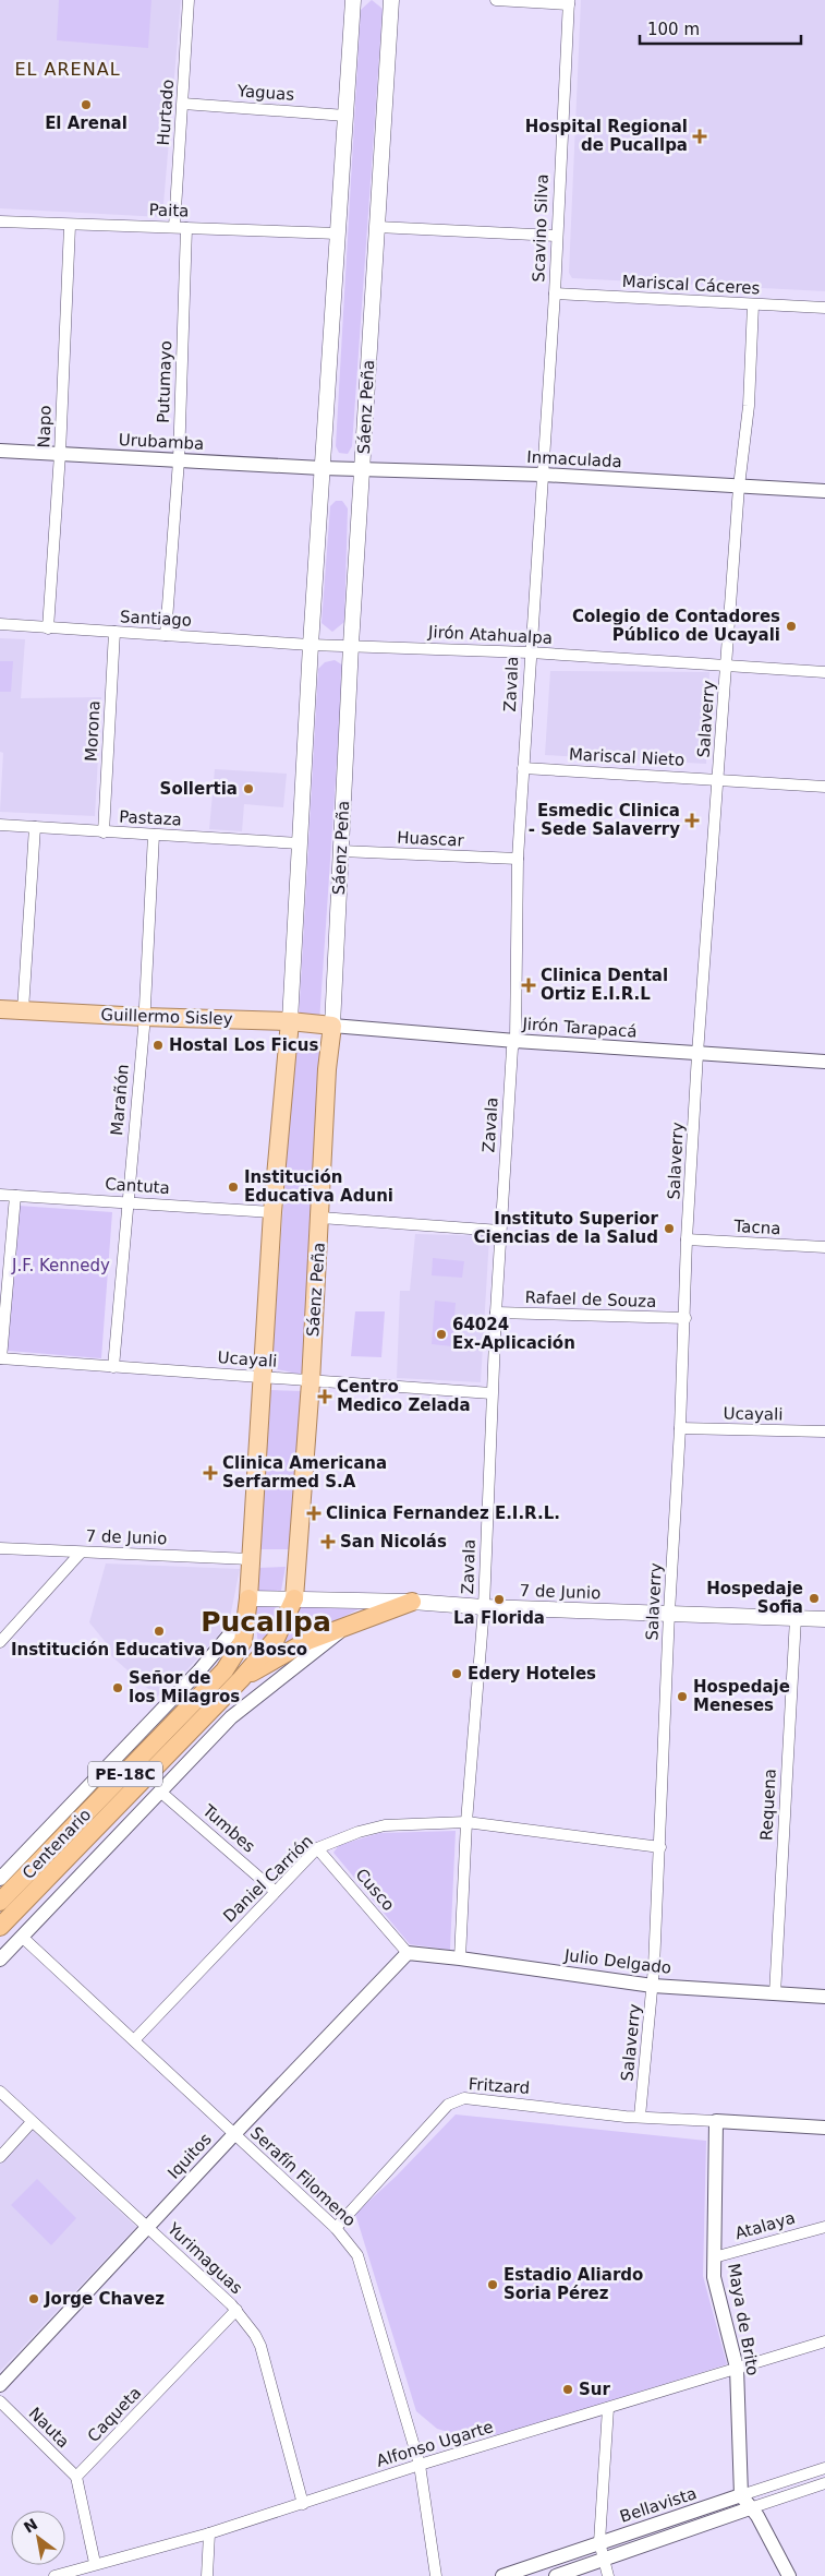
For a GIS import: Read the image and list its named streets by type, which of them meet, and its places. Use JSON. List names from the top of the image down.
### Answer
{
  "streets": {
    "highway": ["Sáenz Peña", "PE-18C", "Centenario"],
    "main road": ["Guillermo Sisley", "7 de Junio"],
    "street": [
      "Yaguas",
      "Hurtado",
      "Paita",
      "Scavino Silva",
      "Mariscal Cáceres",
      "Putumayo",
      "Napo",
      "Urubamba",
      "Inmaculada",
      "Santiago",
      "Jirón Atahualpa",
      "Zavala",
      "Salaverry",
      "Morona",
      "Mariscal Nieto",
      "Pastaza",
      "Huascar",
      "Jirón Tarapacá",
      "Marañón",
      "Cantuta",
      "Tacna",
      "Rafael de Souza",
      "Ucayali",
      "Requena",
      "Tumbes",
      "Daniel Carrión",
      "Cusco",
      "Julio Delgado",
      "Fritzard",
      "Iquitos",
      "Serafín Filomeno",
      "Atalaya",
      "Yurimaguas",
      "Maya de Brito",
      "Caqueta",
      "Nauta",
      "Alfonso Ugarte",
      "Bellavista"
    ]
  },
  "crossings": [
    ["Yaguas", "Hurtado"],
    ["Hurtado", "Paita"],
    ["Hurtado", "Putumayo"],
    ["Paita", "Putumayo"],
    ["Paita", "Napo"],
    ["Scavino Silva", "Mariscal Cáceres"],
    ["Scavino Silva", "Zavala"],
    ["Mariscal Cáceres", "Zavala"],
    ["Mariscal Cáceres", "Salaverry"],
    ["Putumayo", "Urubamba"],
    ["Putumayo", "Santiago"],
    ["Sáenz Peña", "Inmaculada"],
    ["Sáenz Peña", "Santiago"],
    ["Sáenz Peña", "Jirón Atahualpa"],
    ["Sáenz Peña", "Huascar"],
    ["Sáenz Peña", "Guillermo Sisley"],
    ["Sáenz Peña", "Jirón Tarapacá"],
    ["Sáenz Peña", "Ucayali"],
    ["Sáenz Peña", "7 de Junio"],
    ["Sáenz Peña", "Centenario"],
    ["Napo", "Urubamba"],
    ["Napo", "Santiago"],
    ["Urubamba", "Inmaculada"],
    ["Inmaculada", "Zavala"],
    ["Inmaculada", "Salaverry"],
    ["Santiago", "Jirón Atahualpa"],
    ["Santiago", "Morona"],
    ["Jirón Atahualpa", "Zavala"],
    ["Jirón Atahualpa", "Salaverry"],
    ["Zavala", "Mariscal Nieto"],
    ["Zavala", "Huascar"],
    ["Zavala", "Jirón Tarapacá"],
    ["Zavala", "Rafael de Souza"],
    ["Zavala", "Ucayali"],
    ["Zavala", "7 de Junio"],
    ["Zavala", "Daniel Carrión"],
    ["Zavala", "Julio Delgado"],
    ["Salaverry", "Mariscal Nieto"],
    ["Salaverry", "Jirón Tarapacá"],
    ["Salaverry", "Tacna"],
    ["Salaverry", "Rafael de Souza"],
    ["Salaverry", "Ucayali"],
    ["Salaverry", "7 de Junio"],
    ["Salaverry", "Daniel Carrión"],
    ["Salaverry", "Julio Delgado"],
    ["Salaverry", "Fritzard"],
    ["Morona", "Pastaza"],
    ["Pastaza", "Marañón"],
    ["Guillermo Sisley", "Jirón Tarapacá"],
    ["Guillermo Sisley", "Marañón"],
    ["Marañón", "Cantuta"],
    ["Marañón", "Ucayali"],
    ["7 de Junio", "Requena"],
    ["7 de Junio", "Centenario"],
    ["Requena", "Julio Delgado"],
    ["Tumbes", "Daniel Carrión"],
    ["Centenario", "Serafín Filomeno"],
    ["Daniel Carrión", "Cusco"],
    ["Daniel Carrión", "Serafín Filomeno"],
    ["Cusco", "Julio Delgado"],
    ["Cusco", "Iquitos"],
    ["Julio Delgado", "Iquitos"],
    ["Fritzard", "Serafín Filomeno"],
    ["Fritzard", "Maya de Brito"],
    ["Iquitos", "Serafín Filomeno"],
    ["Iquitos", "Yurimaguas"],
    ["Serafín Filomeno", "Alfonso Ugarte"],
    ["Atalaya", "Maya de Brito"],
    ["Yurimaguas", "Caqueta"],
    ["Yurimaguas", "Alfonso Ugarte"],
    ["Maya de Brito", "Alfonso Ugarte"],
    ["Maya de Brito", "Bellavista"],
    ["Caqueta", "Nauta"]
  ],
  "districts": ["EL ARENAL", "Pucallpa"],
  "parks": ["J.F. Kennedy"],
  "places": {
    "other": [
      "El Arenal",
      "Colegio de Contadores Público de Ucayali",
      "Sollertia",
      "Hostal Los Ficus",
      "Institución Educativa Aduni",
      "Instituto Superior Ciencias de la Salud",
      "64024 Ex-Aplicación",
      "Hospedaje Sofia",
      "La Florida",
      "Institución Educativa Don Bosco",
      "Edery Hoteles",
      "Señor de los Milagros",
      "Hospedaje Meneses",
      "Estadio Aliardo Soria Pérez",
      "Jorge Chavez",
      "Sur"
    ],
    "health": [
      "Hospital Regional de Pucallpa",
      "Esmedic Clinica - Sede Salaverry",
      "Clinica Dental Ortiz E.I.R.L",
      "Centro Medico Zelada",
      "Clinica Americana Serfarmed S.A",
      "Clinica Fernandez E.I.R.L.",
      "San Nicolás"
    ]
  },
  "scale_bar": "100 m",
  "north": "top left"
}
